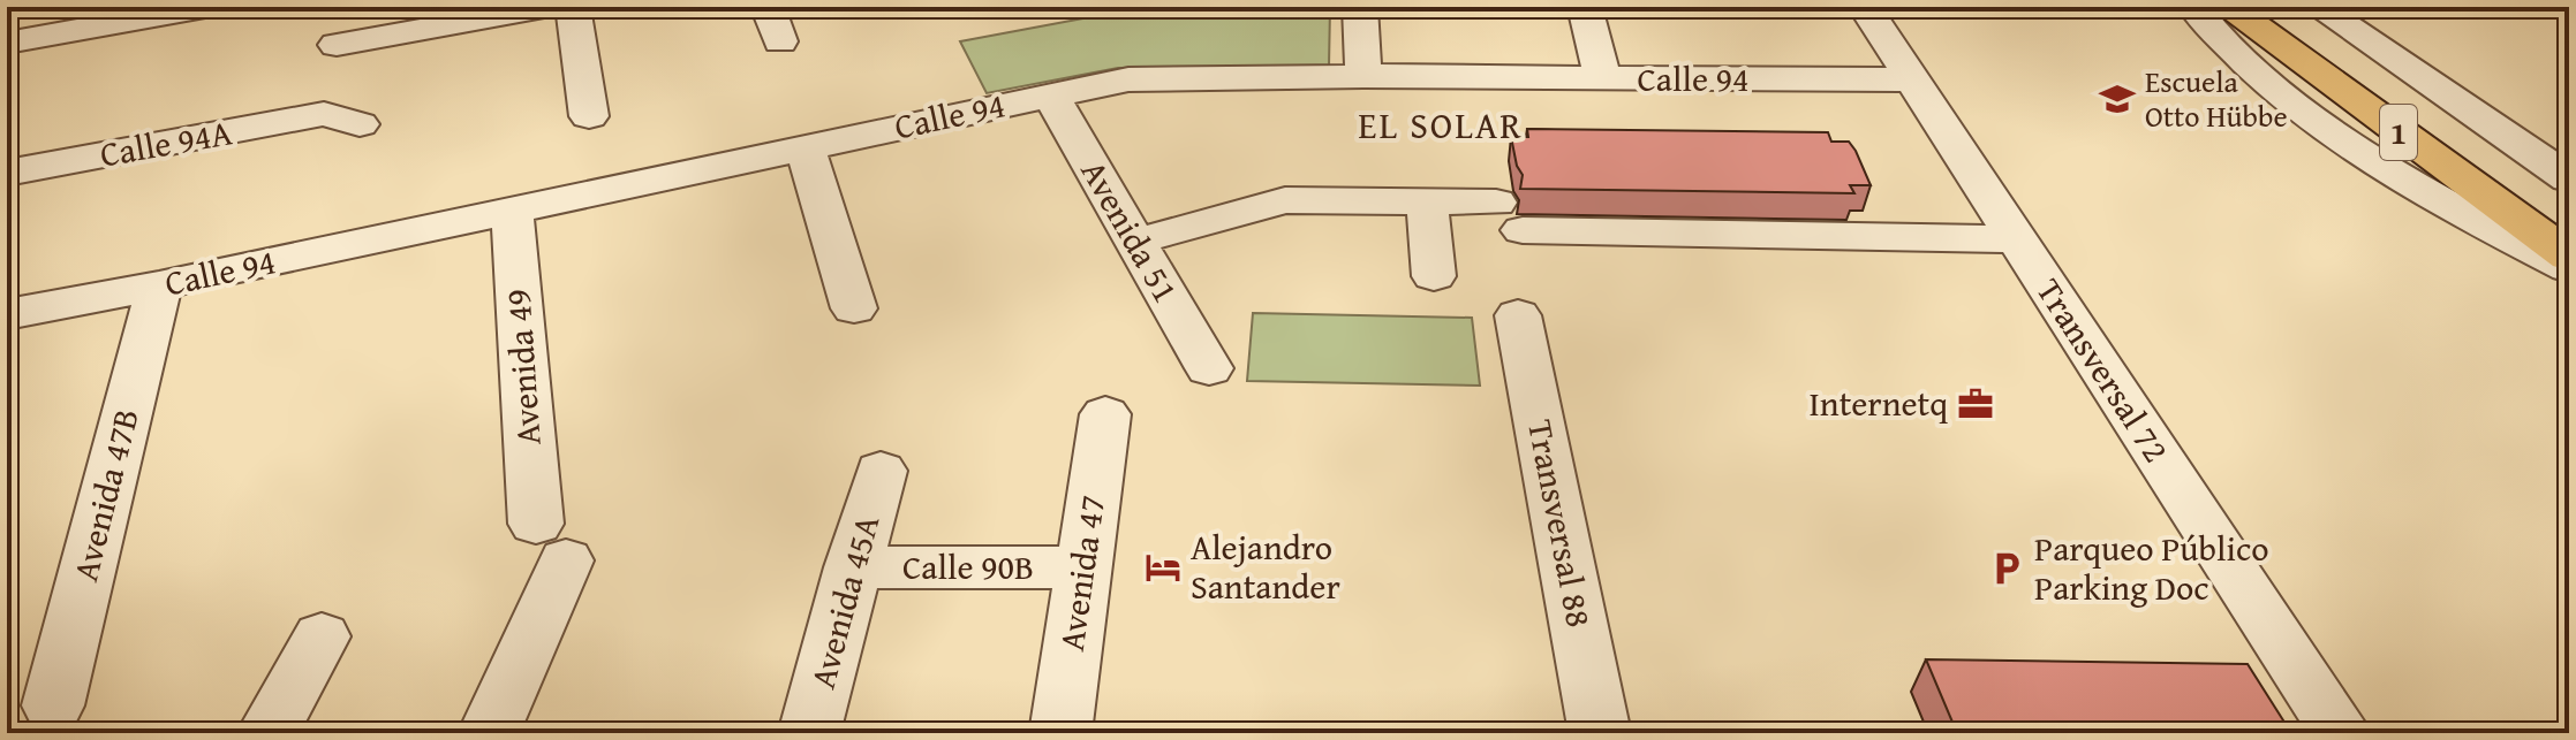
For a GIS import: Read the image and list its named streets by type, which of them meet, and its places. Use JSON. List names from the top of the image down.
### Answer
{
  "streets": {
    "highway": ["1"],
    "street": [
      "Calle 94",
      "Calle 94A",
      "Avenida 51",
      "Avenida 49",
      "Transversal 72",
      "Avenida 47B",
      "Transversal 88",
      "Calle 90B",
      "Avenida 47",
      "Avenida 45A"
    ]
  },
  "crossings": [
    ["Calle 94", "Avenida 51"],
    ["Calle 94", "Avenida 49"],
    ["Calle 94", "Transversal 72"],
    ["Calle 94", "Avenida 47B"],
    ["Calle 90B", "Avenida 47"],
    ["Calle 90B", "Avenida 45A"]
  ],
  "districts": ["EL SOLAR"],
  "places": {
    "school or university": ["Escuela Otto Hübbe"],
    "office": ["Internetq"],
    "hotel": ["Alejandro Santander"],
    "parking": ["Parqueo Público Parking Doc"]
  }
}
